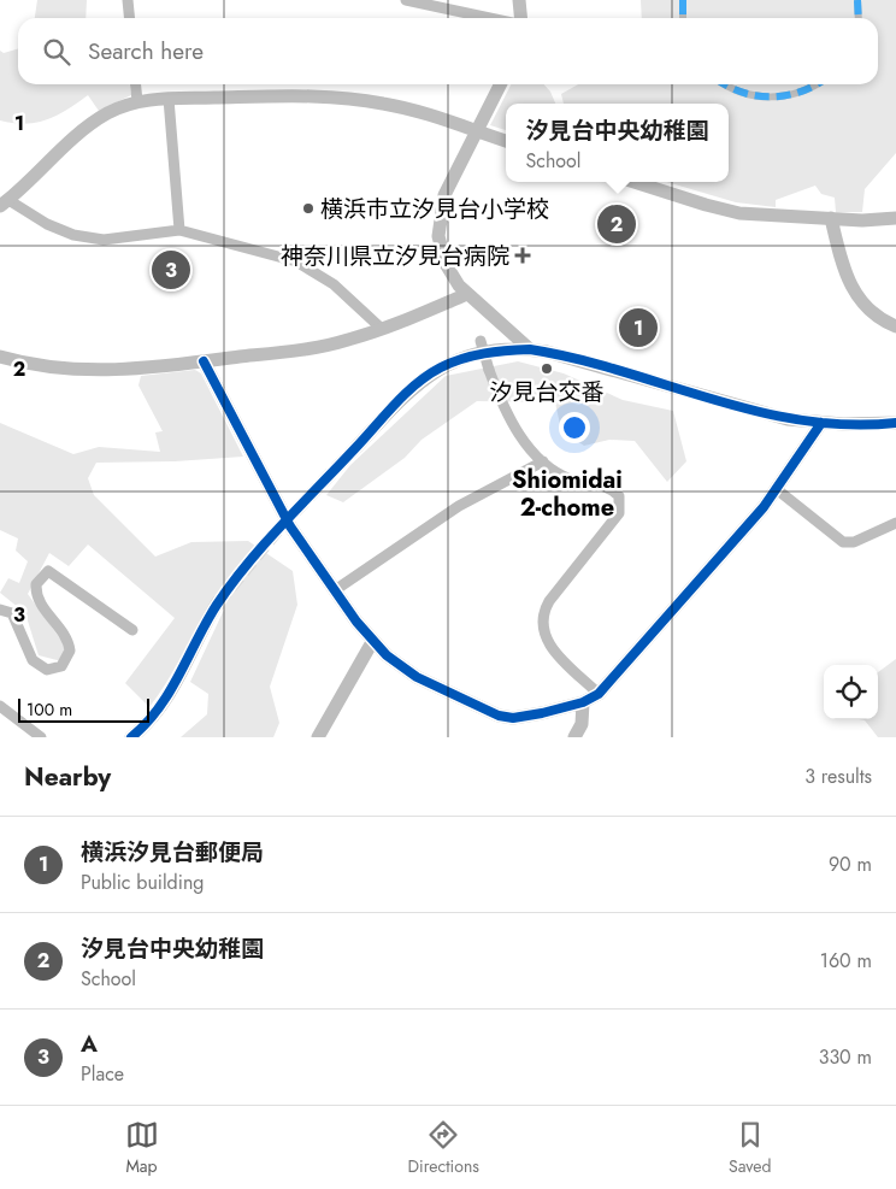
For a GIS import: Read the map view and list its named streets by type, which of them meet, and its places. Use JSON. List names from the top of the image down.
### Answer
{
  "districts": ["Shiomidai 2-chome"],
  "places": {
    "other": ["横浜市立汐見台小学校", "汐見台交番"],
    "health": ["神奈川県立汐見台病院"]
  },
  "scale_bar": "100 m",
  "page": {
    "search": "Search here",
    "popup": ["汐見台中央幼稚園", "School"],
    "pins": ["2", "3", "1"],
    "scale": "100 m",
    "heading": ["Nearby", "3 results"],
    "list": [
      {
        "mark": "1",
        "name": "横浜汐見台郵便局",
        "note": "Public building",
        "value": "90 m"
      },
      {
        "mark": "2",
        "name": "汐見台中央幼稚園",
        "note": "School",
        "value": "160 m"
      },
      {
        "mark": "3",
        "name": "A",
        "note": "Place",
        "value": "330 m"
      }
    ],
    "nav": ["Map", "Directions", "Saved"]
  },
  "grid": {
    "rows": ["1", "2", "3"]
  }
}
